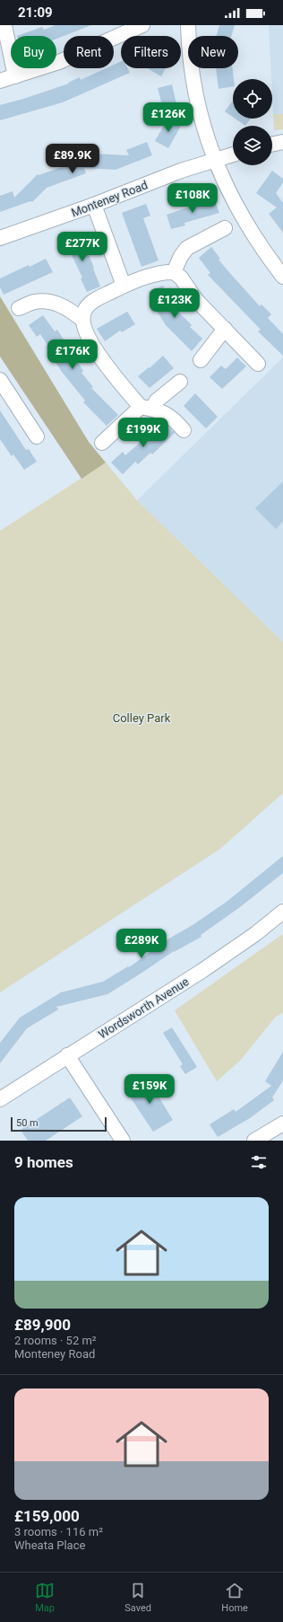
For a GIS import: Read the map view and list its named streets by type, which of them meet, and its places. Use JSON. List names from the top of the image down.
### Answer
{
  "streets": {
    "street": ["Monteney Road", "Wordsworth Avenue"]
  },
  "parks": ["Colley Park"],
  "scale_bar": "50 m",
  "page": {
    "status": "21:09",
    "chip": [
      "Buy",
      "Rent",
      "Filters",
      "New"
    ],
    "price": [
      "£126K",
      "£89.9K",
      "£108K",
      "£277K",
      "£123K",
      "£176K",
      "£199K",
      "£289K",
      "£159K"
    ],
    "scale": "50 m",
    "heading": "9 homes",
    "list": [
      {
        "name": "£89,900",
        "note": "2 rooms · 52 m² · Monteney Road"
      },
      {
        "name": "£159,000",
        "note": "3 rooms · 116 m² · Wheata Place"
      }
    ],
    "tabs": ["Map", "Saved", "Home"]
  }
}
